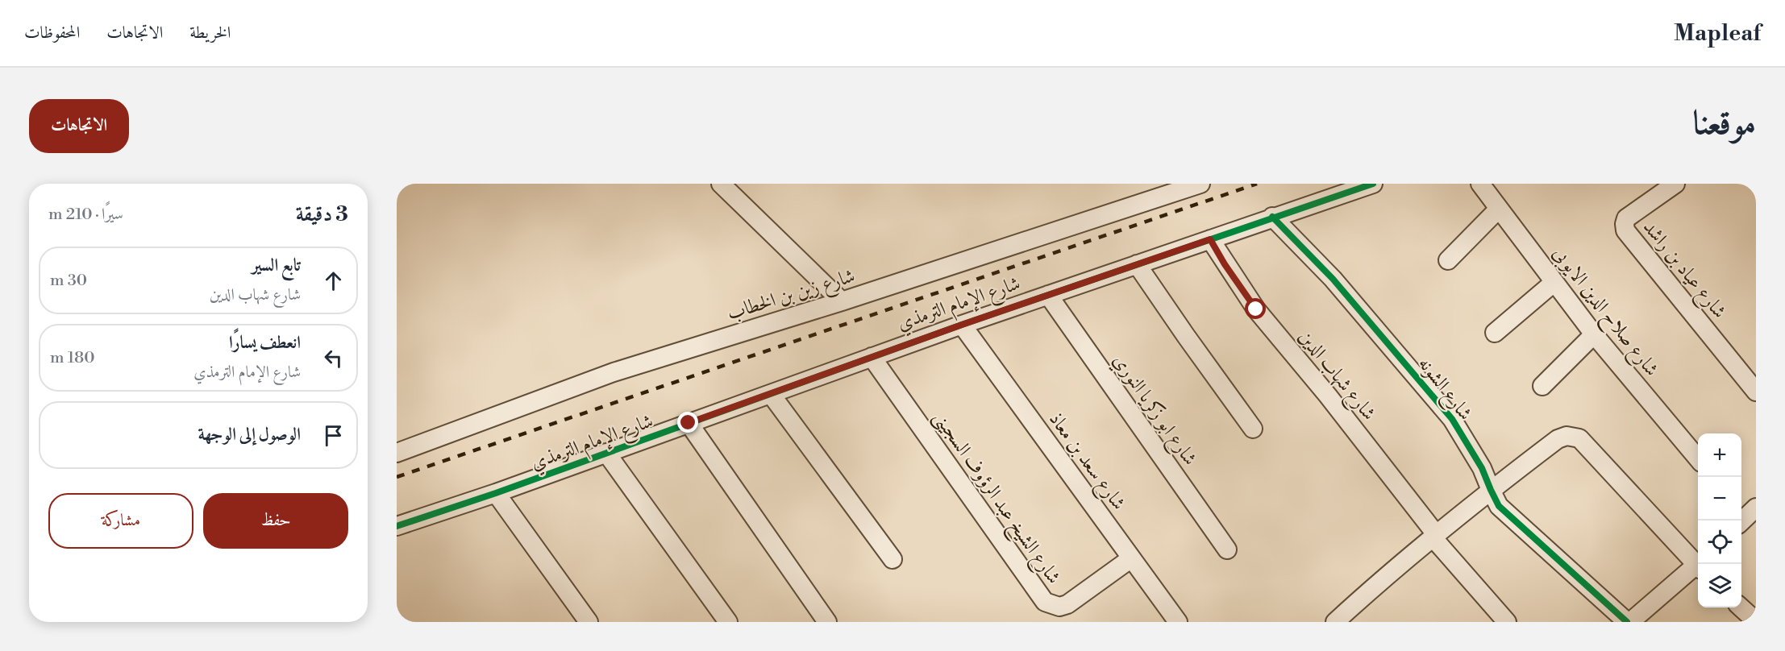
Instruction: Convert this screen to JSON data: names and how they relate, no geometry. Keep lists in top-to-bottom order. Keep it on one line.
{"streets":{"street":["شارع عياد بن راشد","شارع زين بن الخطاب","شارع الإمام الترمذي","شارع صلاح الدين الايوبى","شارع شهاب الدين","شارع الشونه","شارع ابو زكريا النوري","شارع سعد بن معاذ","شارع الشيخ عبد الرؤوف السجينى"]},"crossings":[["شارع الإمام الترمذي","شارع شهاب الدين"],["شارع الإمام الترمذي","شارع الشونه"],["شارع الإمام الترمذي","شارع ابو زكريا النوري"],["شارع الإمام الترمذي","شارع سعد بن معاذ"],["شارع الإمام الترمذي","شارع الشيخ عبد الرؤوف السجينى"],["شارع سعد بن معاذ","شارع الشيخ عبد الرؤوف السجينى"]],"page":{"header":"Mapleaf","nav":["الخريطة","الاتجاهات","المحفوظات"],"title":"موقعنا","buttons":["الاتجاهات",["حفظ","مشاركة"]],"heading":["3 دقيقة","سيرًا · 210 m"],"list":[["تابع السير","شارع شهاب الدين","30 m"],["انعطف يسارًا","شارع الإمام الترمذي","180 m"],"الوصول إلى الوجهة"],"map_buttons":["+","−"]}}
